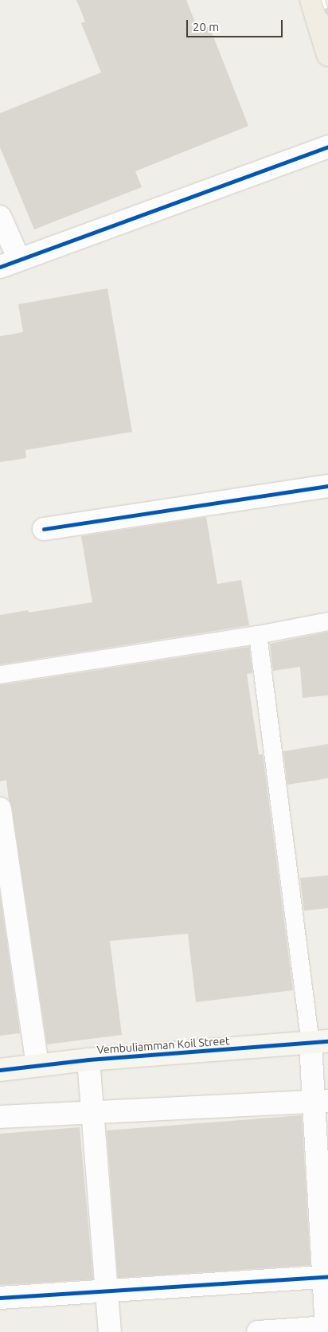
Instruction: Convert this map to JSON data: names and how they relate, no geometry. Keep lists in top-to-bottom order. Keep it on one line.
{"streets":{"street":["Vembuliamman Koil Street"]},"scale_bar":"20 m"}
